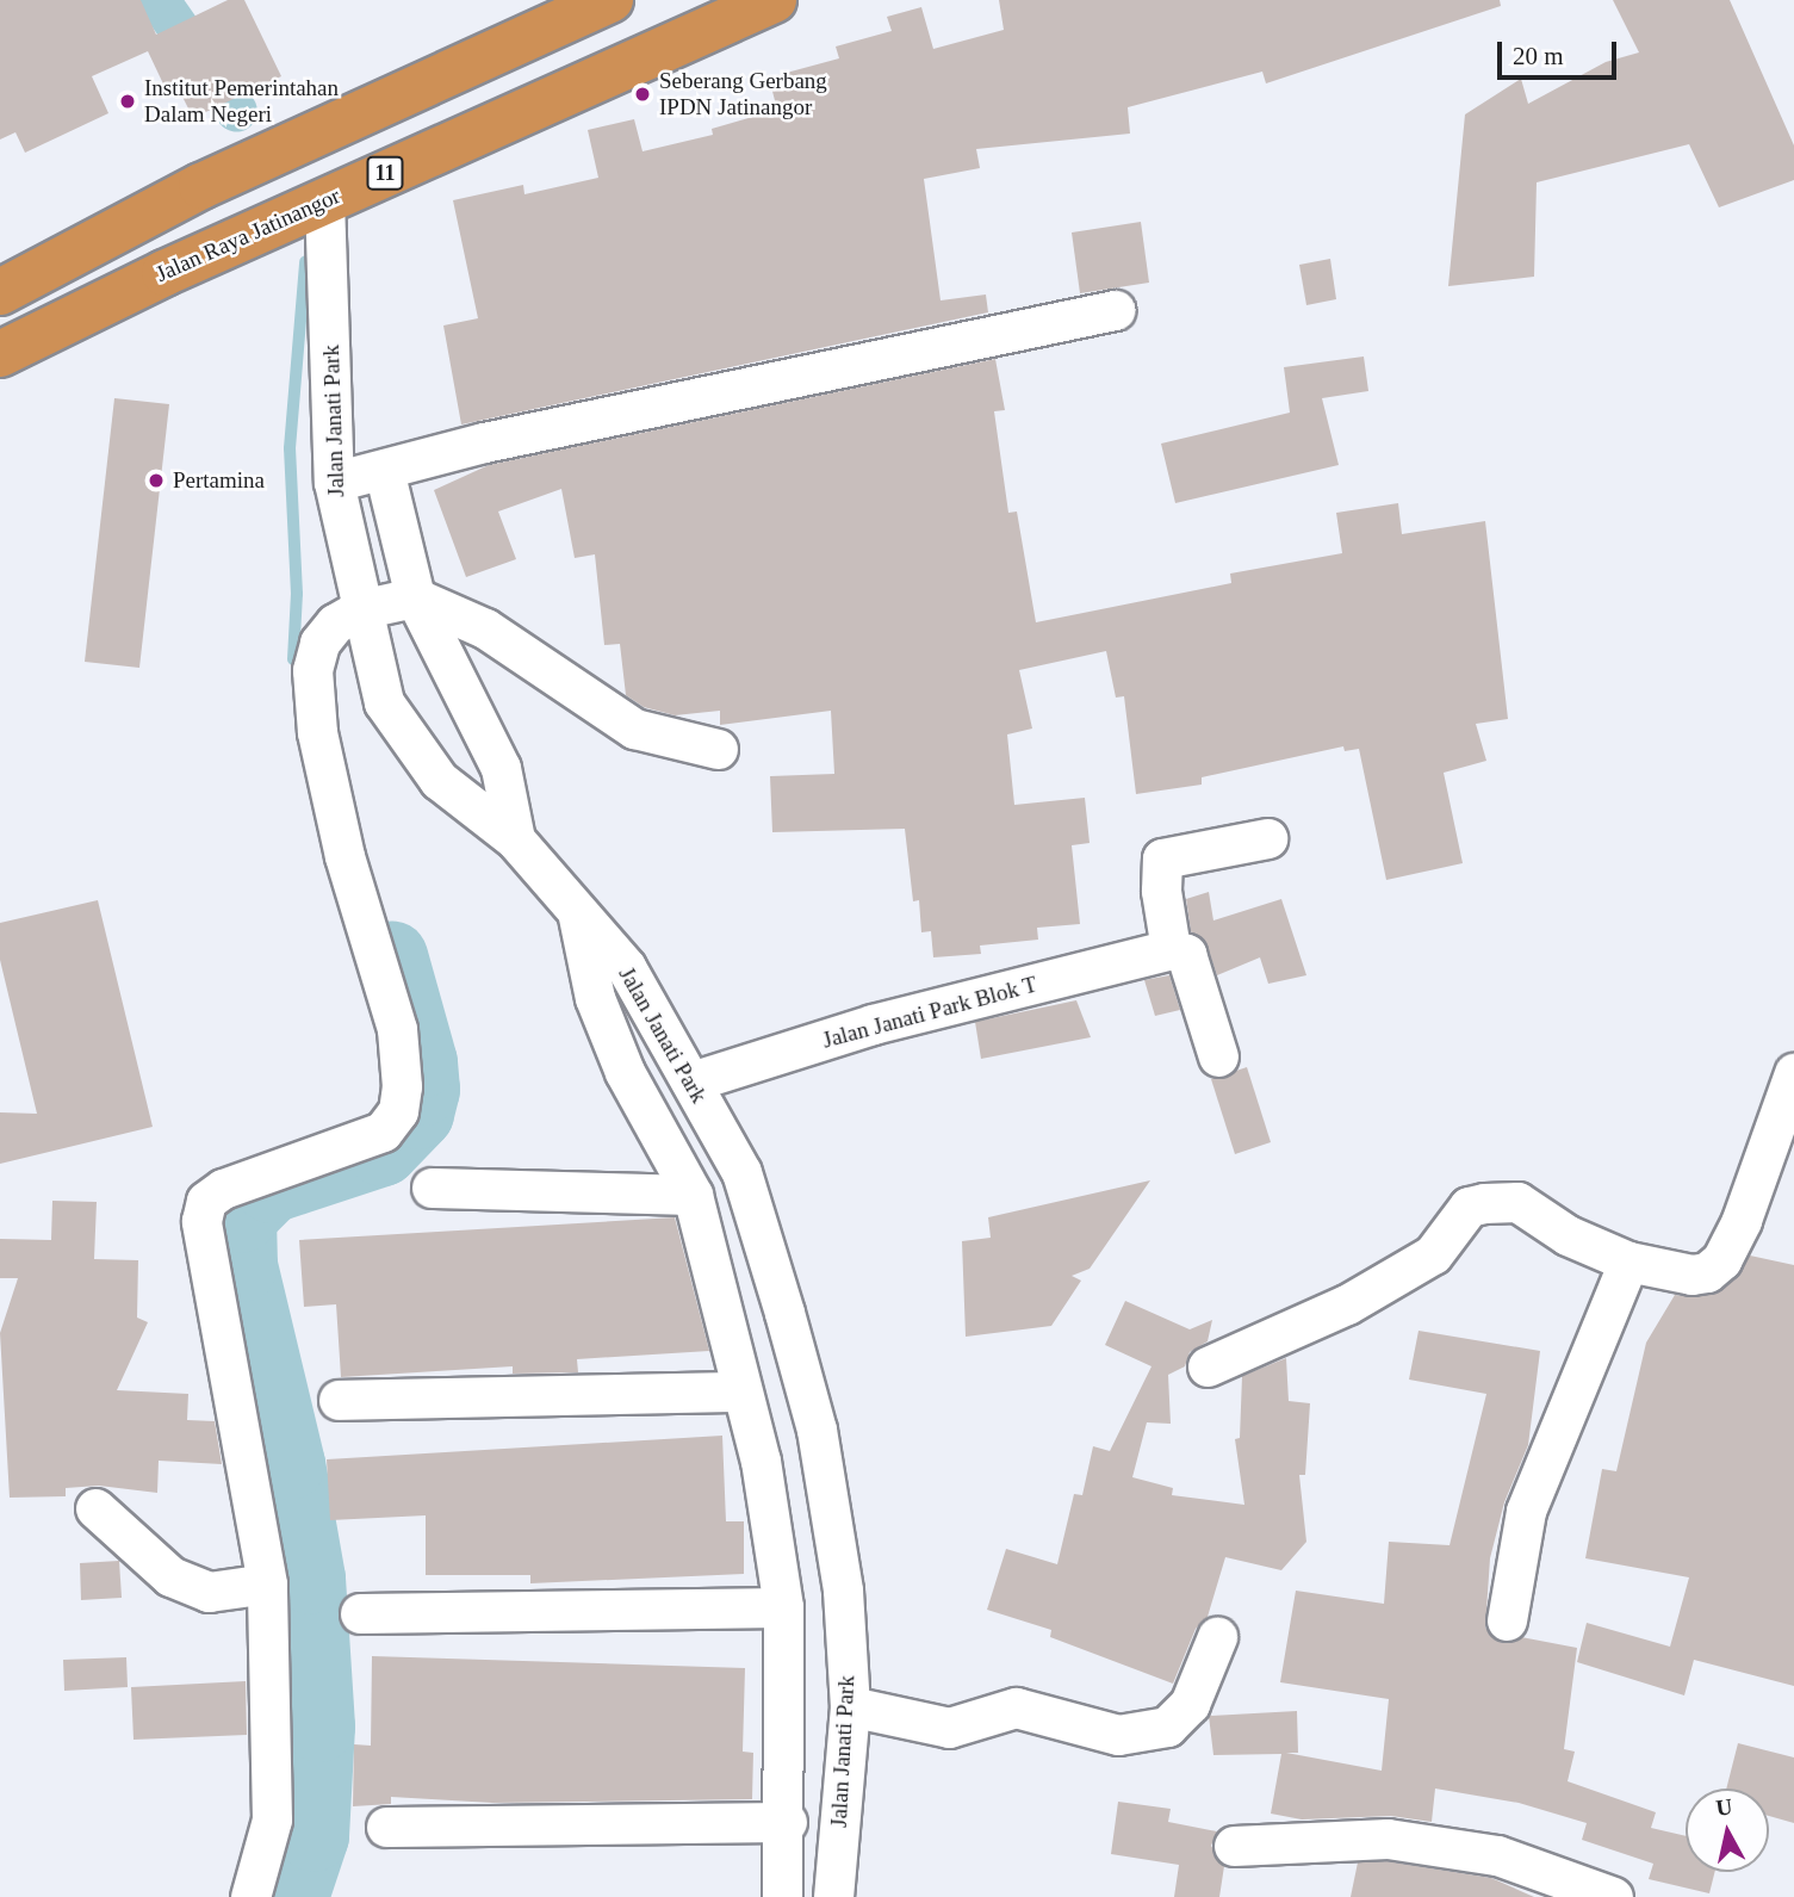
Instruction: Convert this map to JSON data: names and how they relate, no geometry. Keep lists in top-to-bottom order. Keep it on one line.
{"streets":{"highway":["11","Jalan Raya Jatinangor"],"street":["Jalan Janati Park","Jalan Janati Park Blok T"]},"crossings":[["Jalan Raya Jatinangor","Jalan Janati Park"],["Jalan Janati Park","Jalan Janati Park Blok T"]],"places":["Seberang Gerbang IPDN Jatinangor","Institut Pemerintahan Dalam Negeri","Pertamina"],"scale_bar":"20 m","north":"top"}
